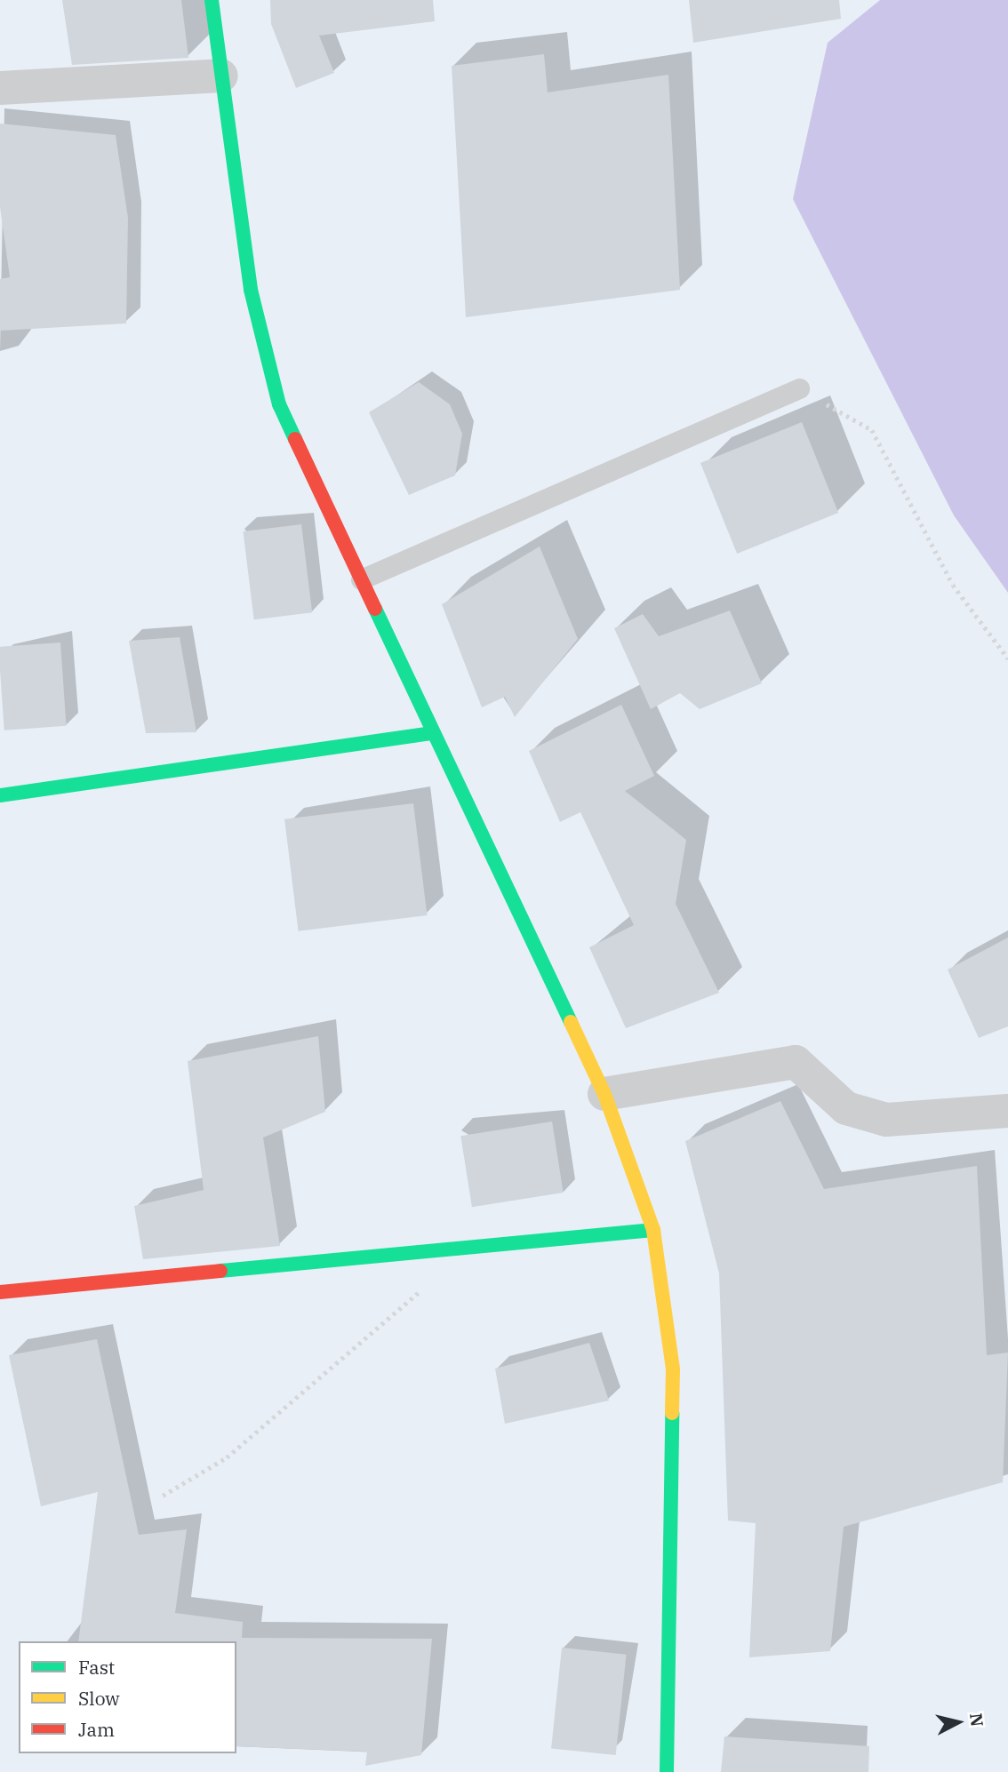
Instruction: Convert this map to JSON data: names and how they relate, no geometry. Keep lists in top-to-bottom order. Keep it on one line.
{"legend":["Fast","Slow","Jam"],"north":"right"}
